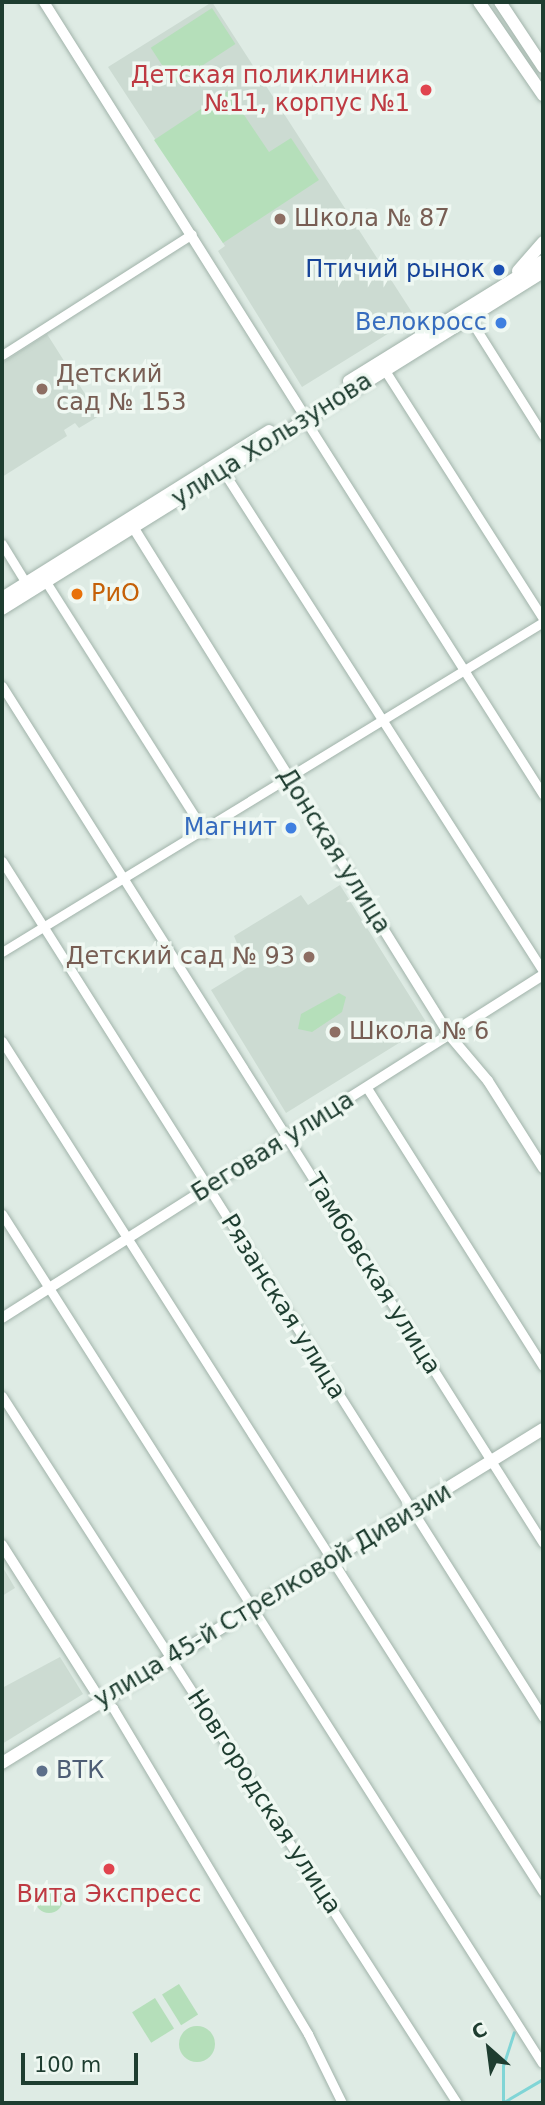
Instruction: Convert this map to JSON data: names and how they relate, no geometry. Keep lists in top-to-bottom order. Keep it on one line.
{"streets":{"main road":["улица Хользунова","улица 45-й Стрелковой Дивизии"],"street":["Донская улица","Беговая улица","Тамбовская улица","Рязанская улица","Новгородская улица"]},"crossings":[["улица Хользунова","Донская улица"],["Донская улица","Беговая улица"],["Беговая улица","Тамбовская улица"],["Беговая улица","Рязанская улица"],["Тамбовская улица","улица 45-й Стрелковой Дивизии"],["Рязанская улица","улица 45-й Стрелковой Дивизии"],["улица 45-й Стрелковой Дивизии","Новгородская улица"]],"places":["Детская поликлиника №11, корпус №1","Школа № 87","Птичий рынок","Велокросс","Детский сад № 153","РиО","Магнит","Детский сад № 93","Школа № 6","ВТК","Вита Экспресс"],"scale_bar":"100 m","north":"top left"}
